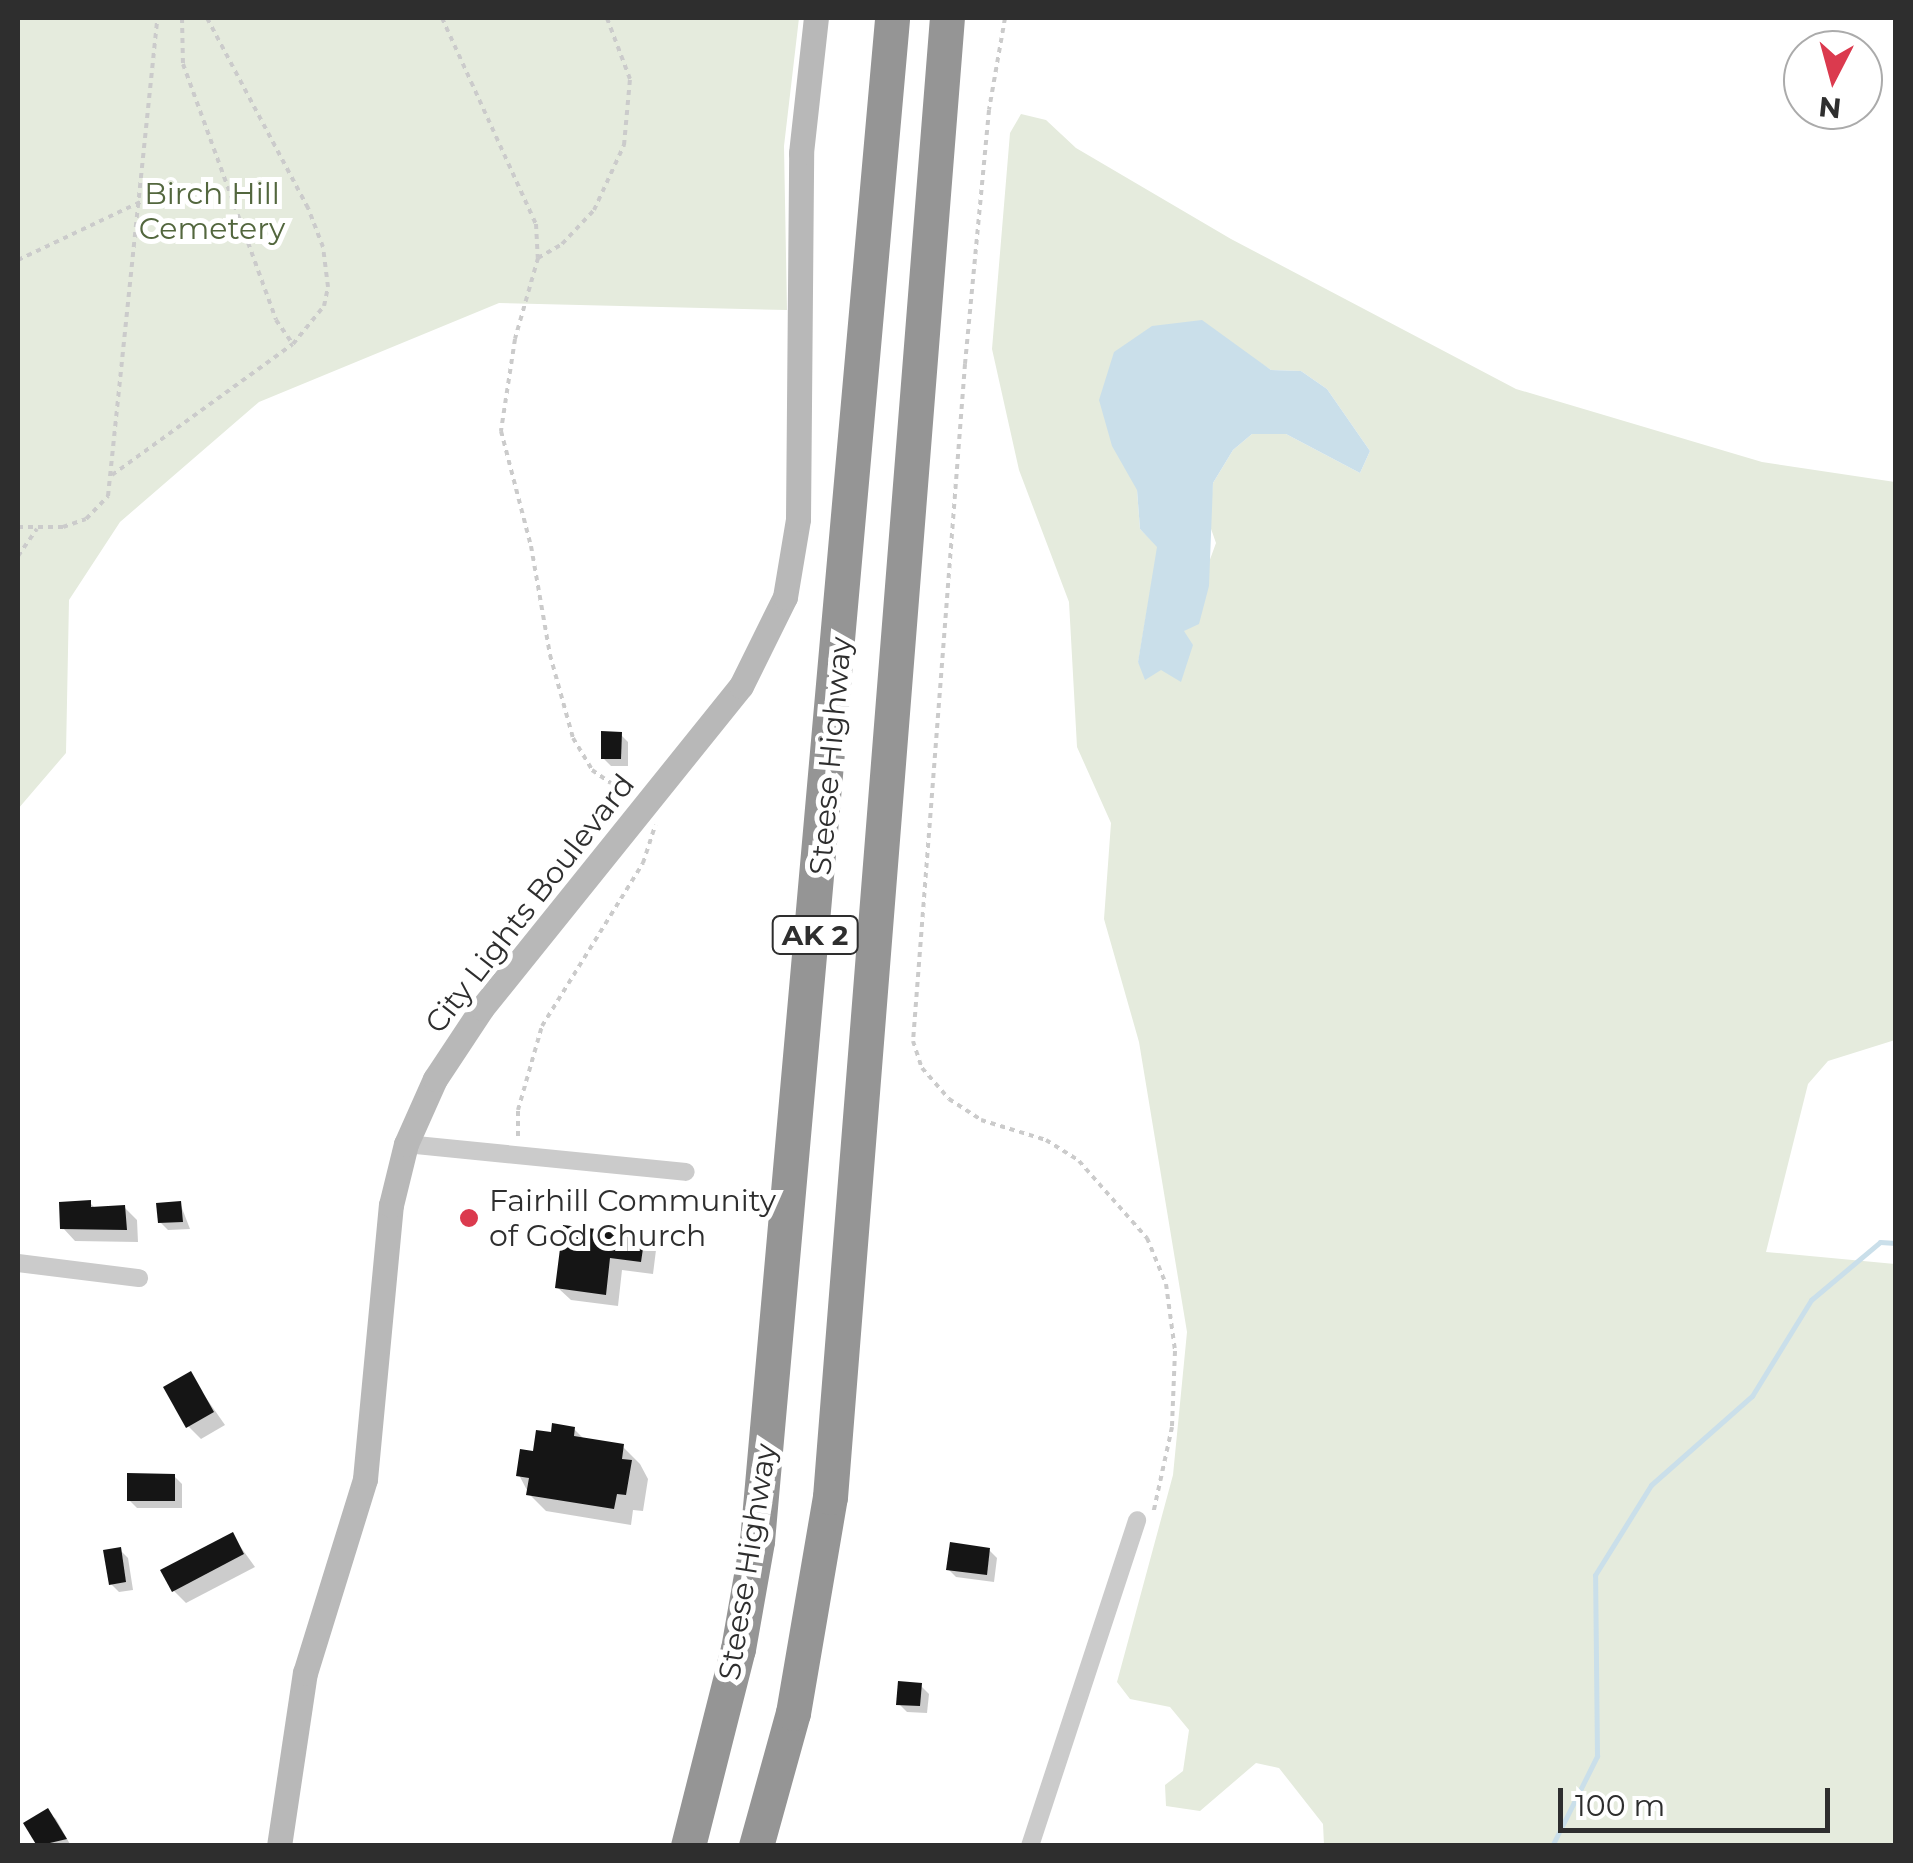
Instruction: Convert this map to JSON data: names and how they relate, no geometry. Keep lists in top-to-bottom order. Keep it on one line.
{"streets":{"highway":["Steese Highway","AK 2"],"street":["City Lights Boulevard"]},"parks":["Birch Hill Cemetery"],"places":["Fairhill Community of God Church"],"scale_bar":"100 m","north":"bottom"}
